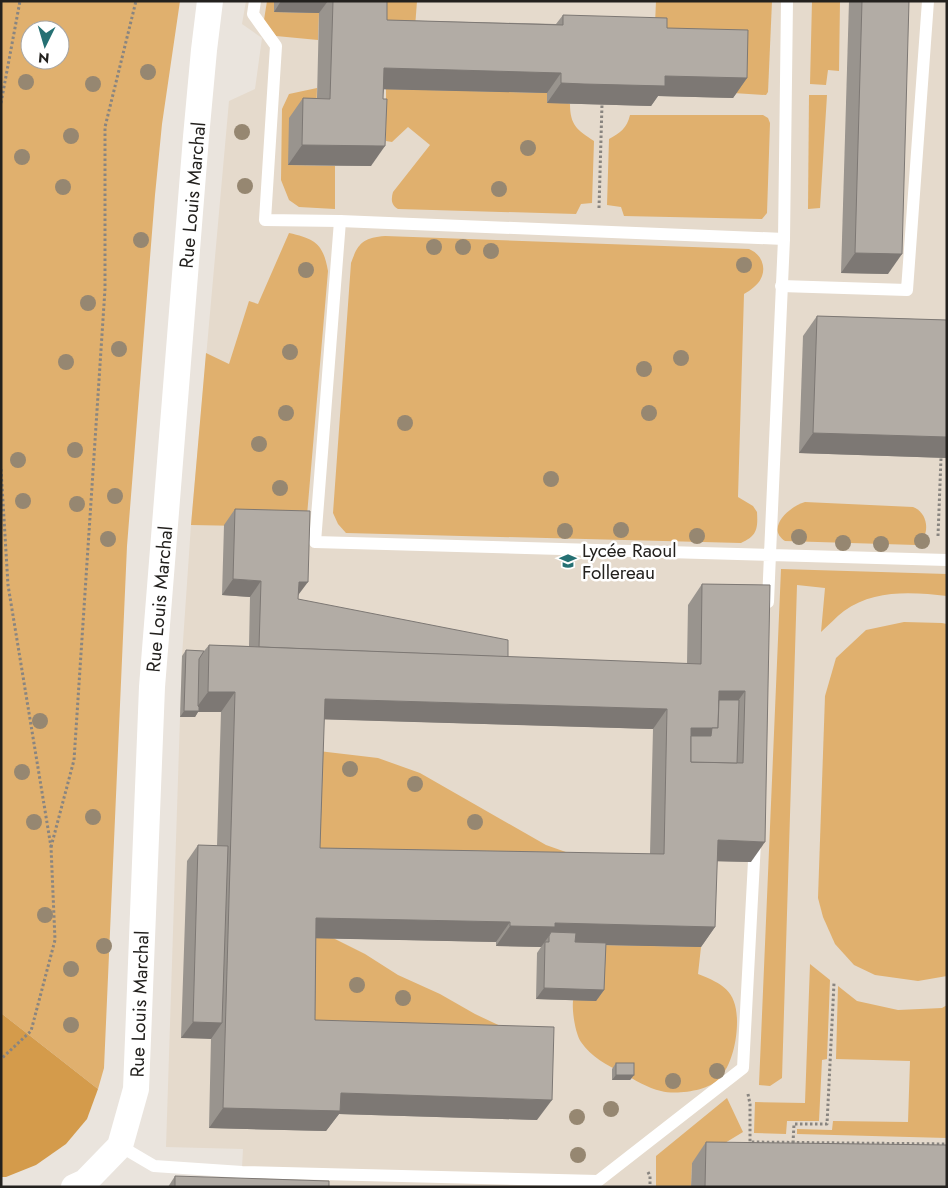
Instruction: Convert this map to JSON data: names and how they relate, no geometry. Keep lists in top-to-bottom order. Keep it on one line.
{"streets":{"street":["Rue Louis Marchal"]},"places":{"school or university":["Lycée Raoul Follereau"]},"north":"bottom"}
